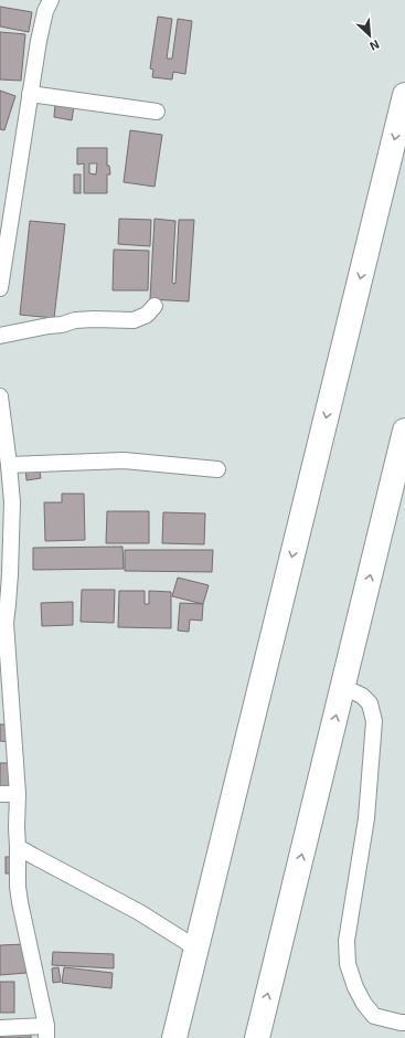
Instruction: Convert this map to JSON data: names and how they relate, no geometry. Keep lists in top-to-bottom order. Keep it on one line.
{"north":"bottom right"}
